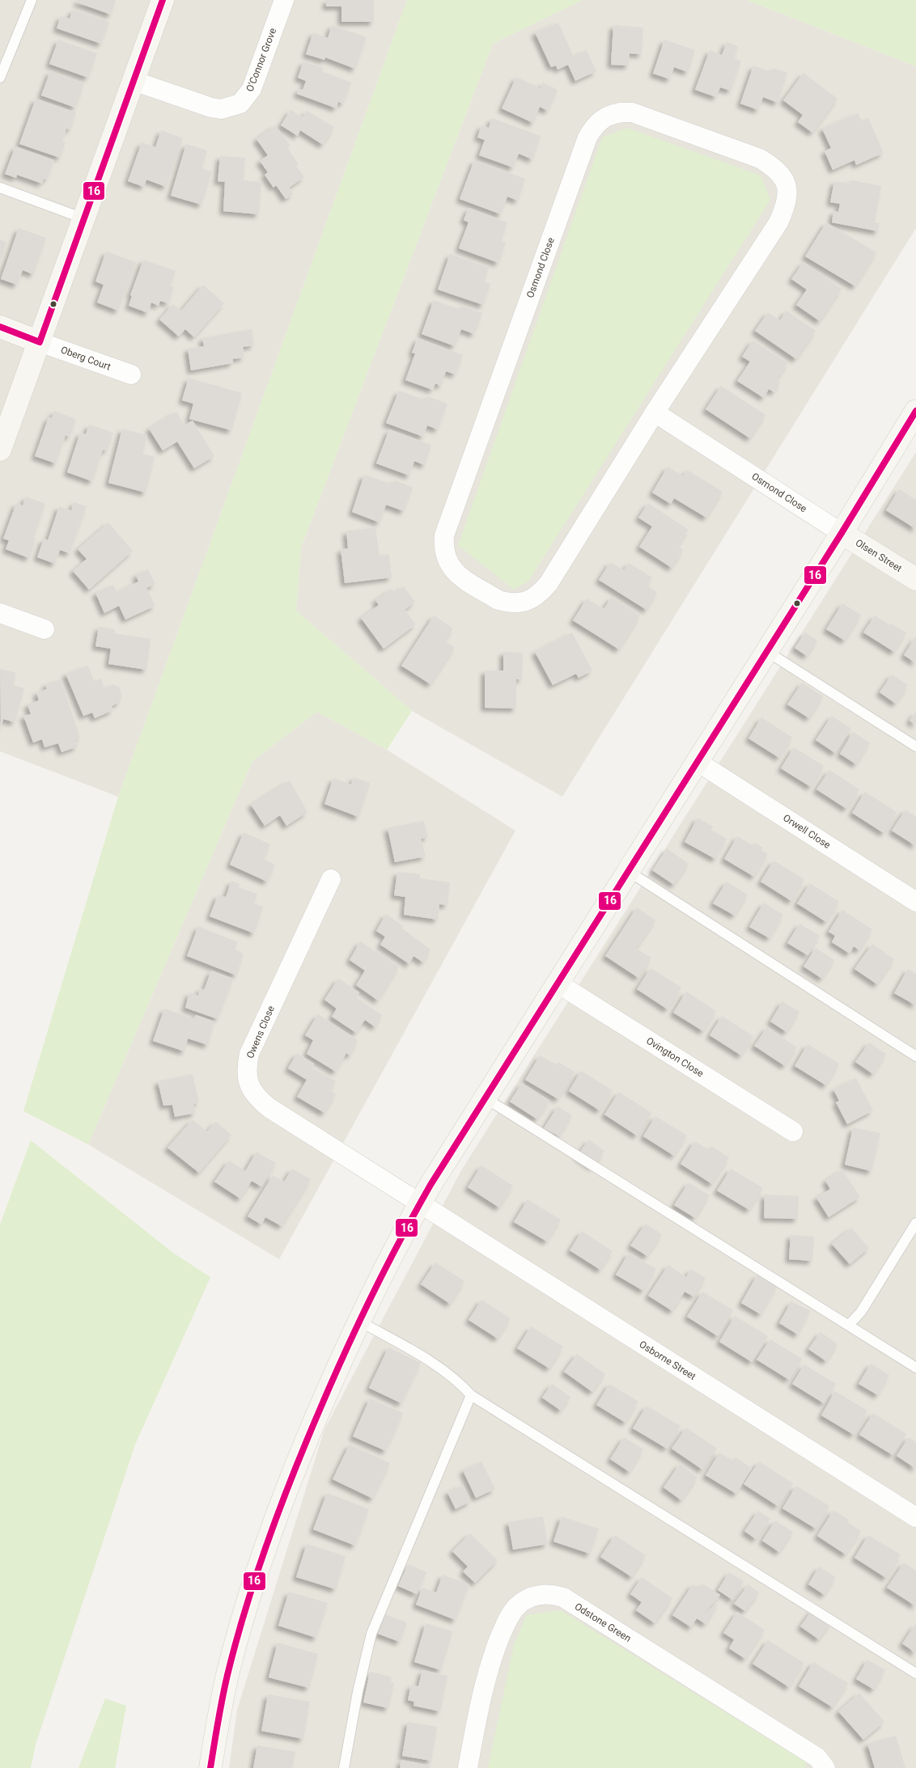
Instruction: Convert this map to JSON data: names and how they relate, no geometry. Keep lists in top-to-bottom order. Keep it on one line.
{"streets":{"street":["O'Connor Grove","Osmond Close","Oberg Court","Olsen Street","Orwell Close","Owens Close","Ovington Close","Osborne Street","Odstone Green"]},"crossings":[["Osmond Close","Olsen Street"],["Owens Close","Osborne Street"]],"lines":["transit line 16"]}
